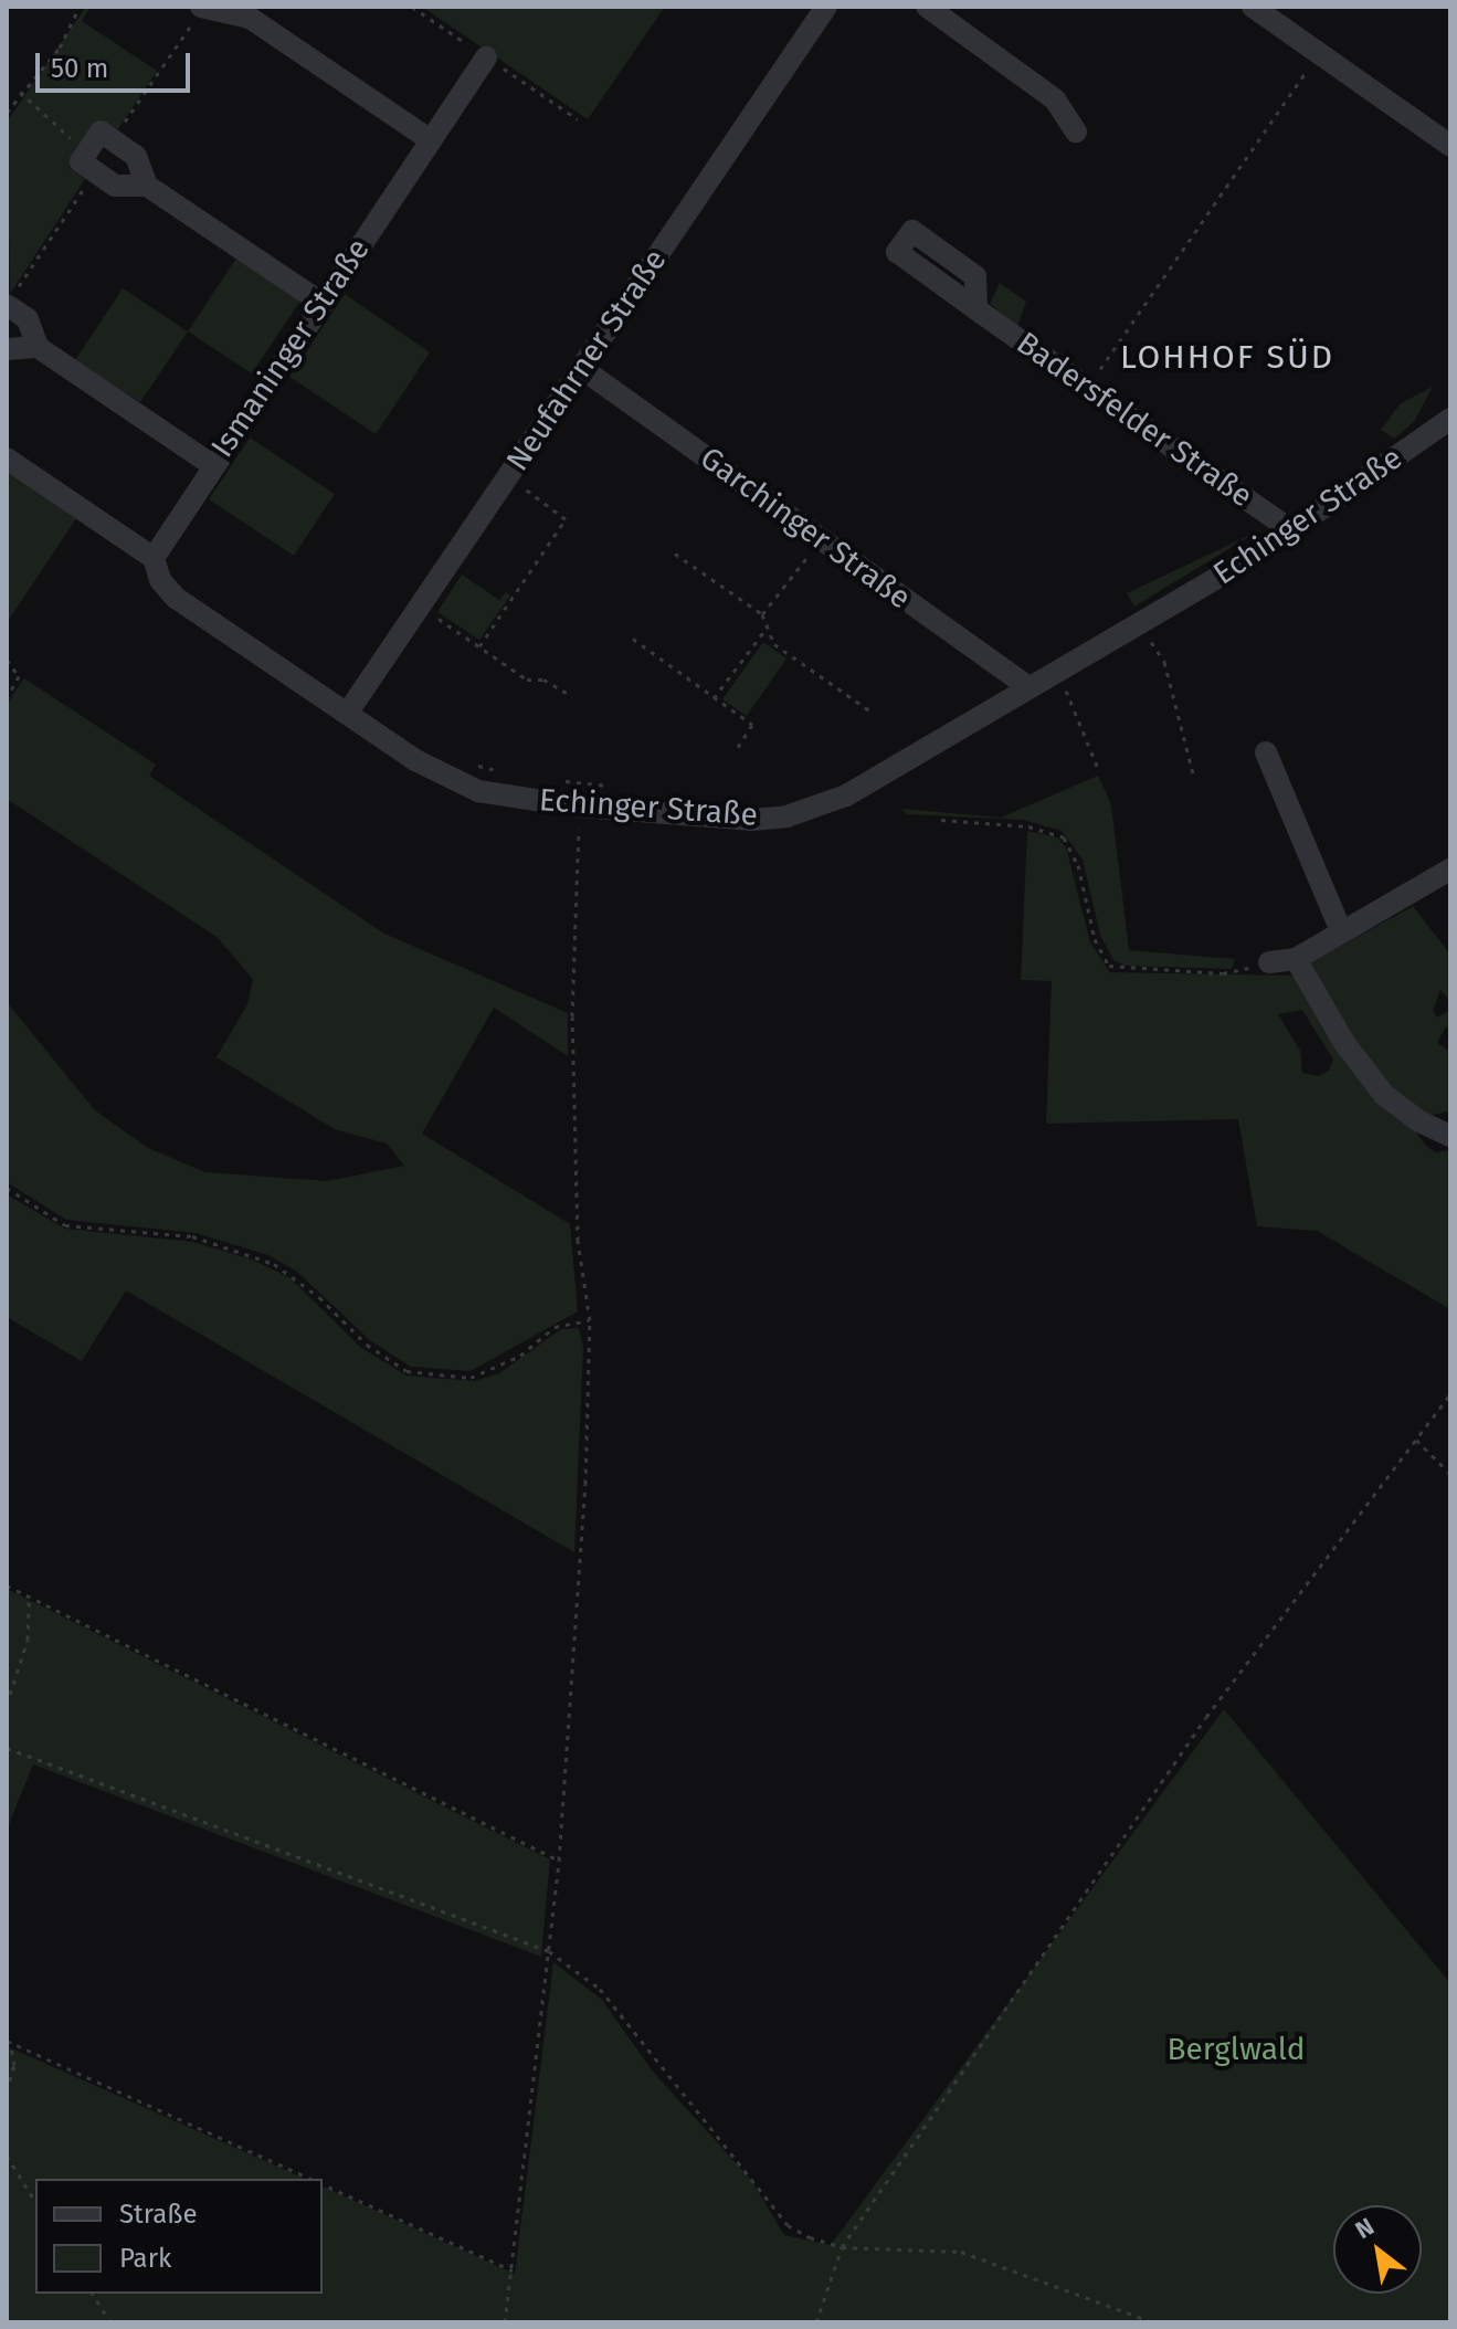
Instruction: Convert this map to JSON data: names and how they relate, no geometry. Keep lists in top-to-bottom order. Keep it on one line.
{"streets":{"street":["Ismaninger Straße","Neufahrner Straße","Badersfelder Straße","Echinger Straße","Garchinger Straße"]},"crossings":[["Ismaninger Straße","Echinger Straße"],["Neufahrner Straße","Echinger Straße"],["Neufahrner Straße","Garchinger Straße"],["Badersfelder Straße","Echinger Straße"],["Echinger Straße","Garchinger Straße"]],"districts":["LOHHOF SÜD"],"parks":["Berglwald"],"legend":["Straße","Park"],"scale_bar":"50 m","north":"top left"}
